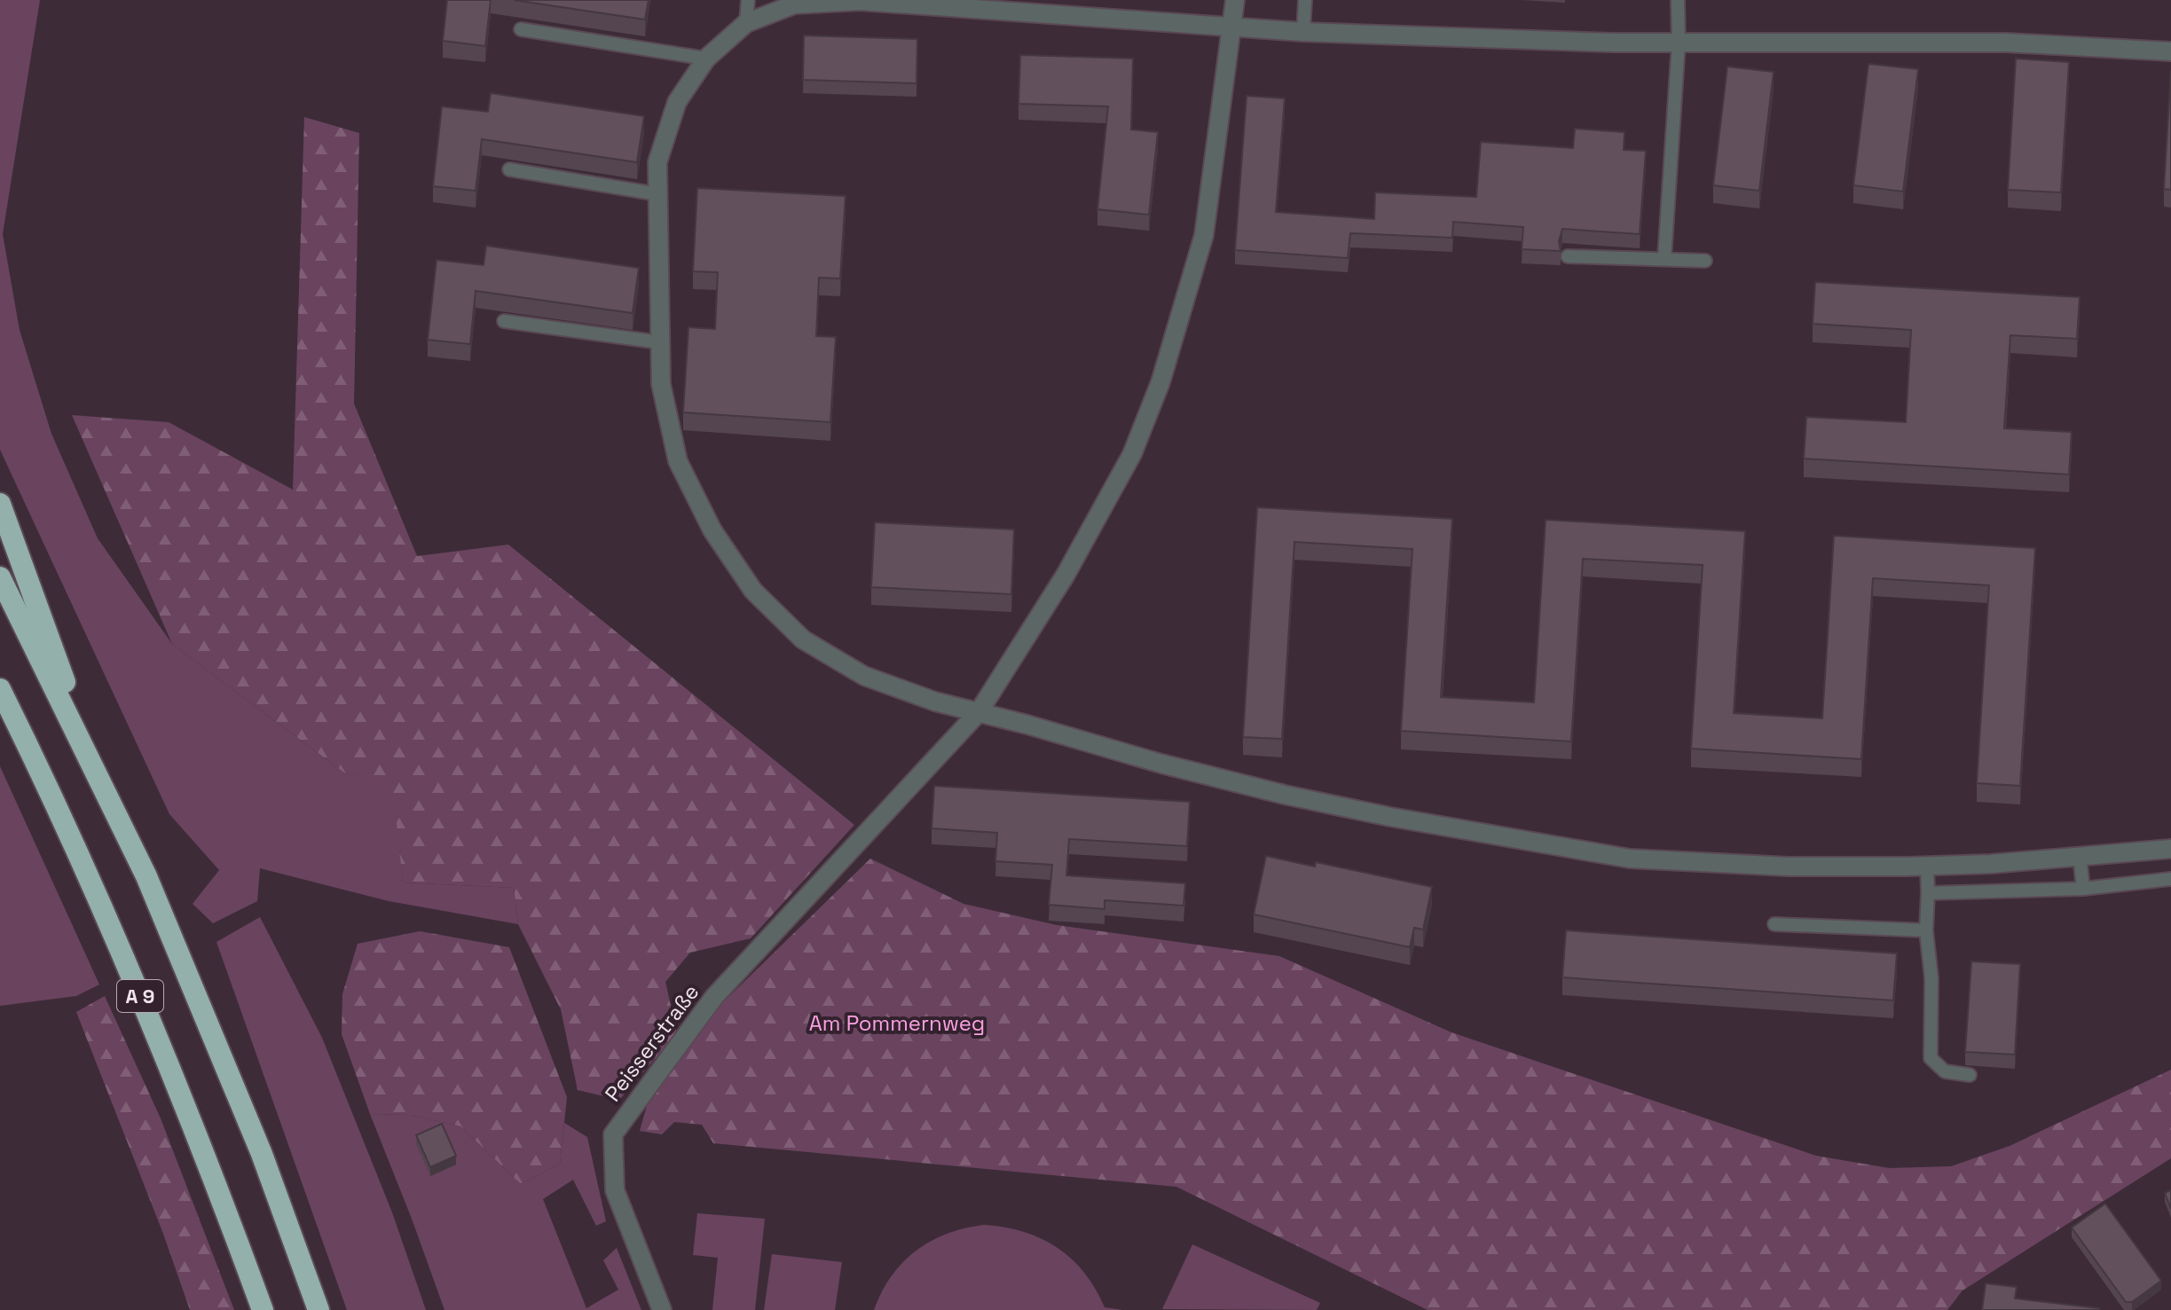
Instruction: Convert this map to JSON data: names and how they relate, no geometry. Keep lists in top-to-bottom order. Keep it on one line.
{"streets":{"highway":["A 9"],"street":["Peisserstraße"]},"parks":["Am Pommernweg"]}
